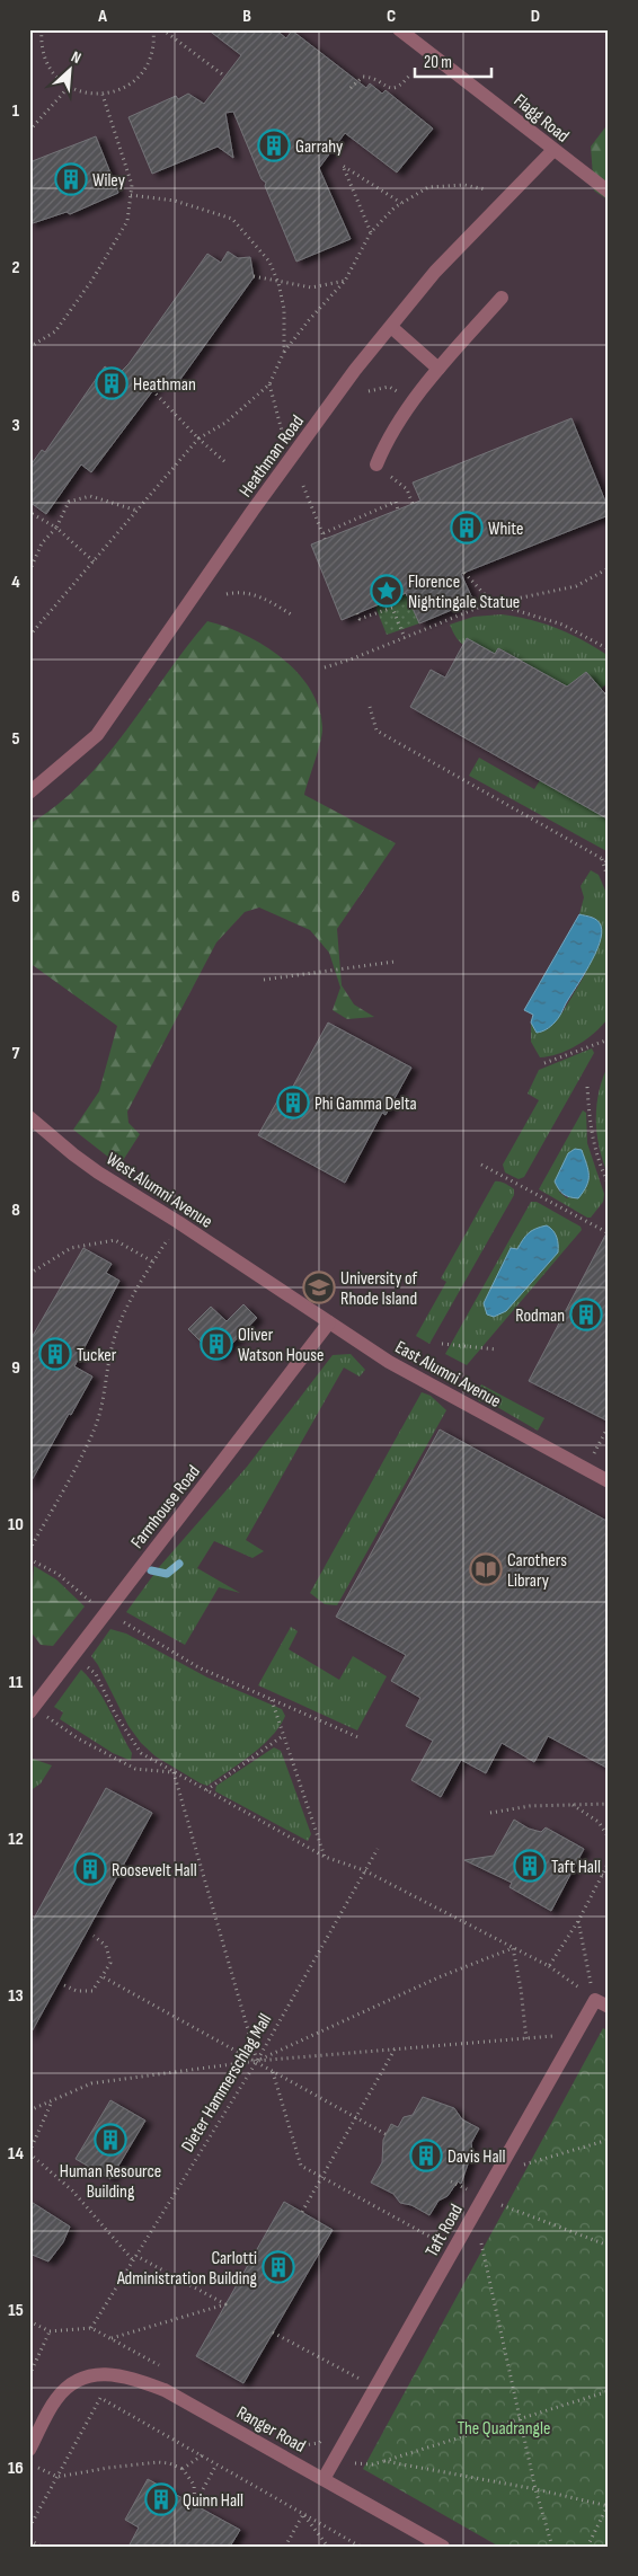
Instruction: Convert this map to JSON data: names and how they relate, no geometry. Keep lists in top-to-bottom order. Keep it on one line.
{"streets":{"street":["Flagg Road","Heathman Road","West Alumni Avenue","East Alumni Avenue","Farmhouse Road","Taft Road","Ranger Road"],"path":["Dieter Hammerschlag Mall"]},"crossings":[["Flagg Road","Heathman Road"],["West Alumni Avenue","East Alumni Avenue"],["East Alumni Avenue","Farmhouse Road"],["Taft Road","Ranger Road"]],"parks":["The Quadrangle"],"places":{"building":["Garrahy","Wiley","Heathman","White","Phi Gamma Delta","Rodman","Oliver Watson House","Tucker","Taft Hall","Roosevelt Hall","Human Resource Building","Davis Hall","Carlotti Administration Building","Quinn Hall"],"place":["Florence Nightingale Statue"],"school or university":["University of Rhode Island"],"library":["Carothers Library"]},"scale_bar":"20 m","north":"top right","grid":{"columns":["A","B","C","D"],"rows":["1","2","3","4","5","6","7","8","9","10","11","12","13","14","15","16"]}}
